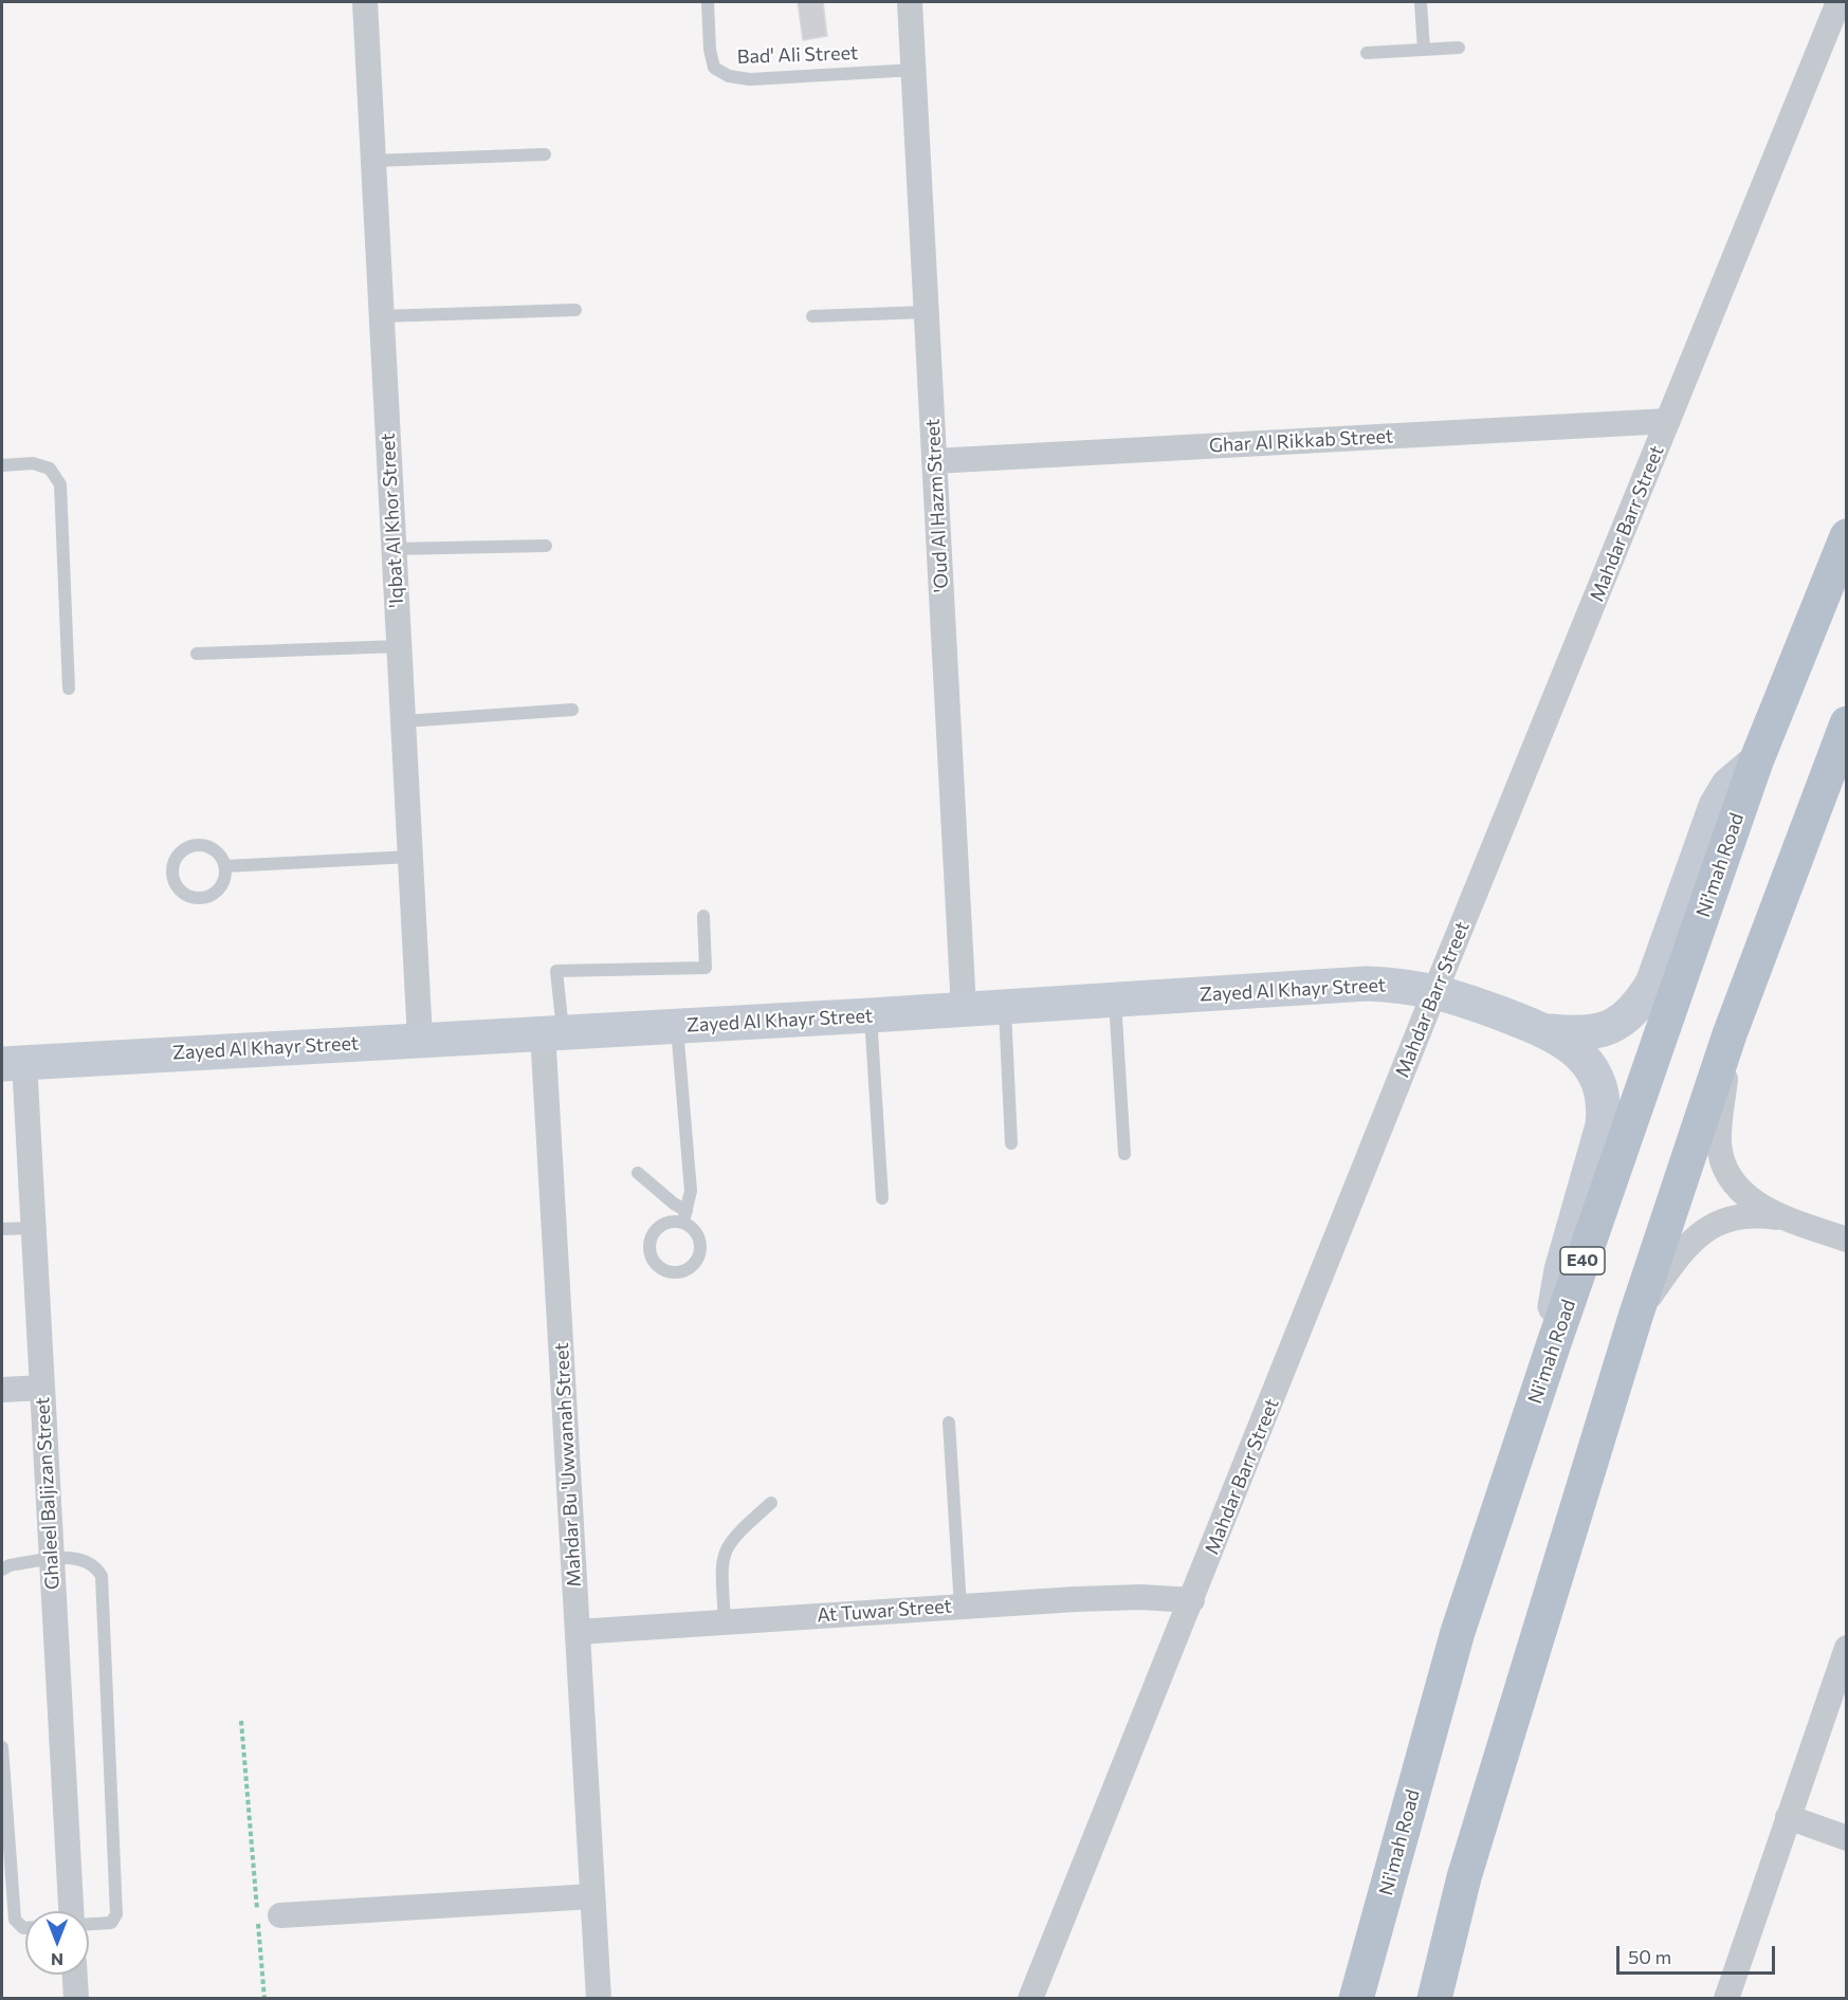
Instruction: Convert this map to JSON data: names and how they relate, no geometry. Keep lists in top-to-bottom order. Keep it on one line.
{"streets":{"main road":["Ni'mah Road","E40"],"street":["Ghar Al Rikkab Street","'Oud Al Hazm Street","'Iqbat Al Khor Street","Mahdar Barr Street","Zayed Al Khayr Street","Mahdar Bu 'Uwwanah Street","Ghaleel Baljizan Street","At Tuwar Street"],"lane":["Bad' Ali Street"]},"crossings":[["Bad' Ali Street","'Oud Al Hazm Street"],["Ghar Al Rikkab Street","'Oud Al Hazm Street"],["Ghar Al Rikkab Street","Mahdar Barr Street"],["'Oud Al Hazm Street","Zayed Al Khayr Street"],["'Iqbat Al Khor Street","Zayed Al Khayr Street"],["Mahdar Barr Street","Zayed Al Khayr Street"],["Mahdar Barr Street","At Tuwar Street"],["Zayed Al Khayr Street","Mahdar Bu 'Uwwanah Street"],["Zayed Al Khayr Street","Ghaleel Baljizan Street"],["Mahdar Bu 'Uwwanah Street","At Tuwar Street"]],"scale_bar":"50 m","north":"bottom"}
